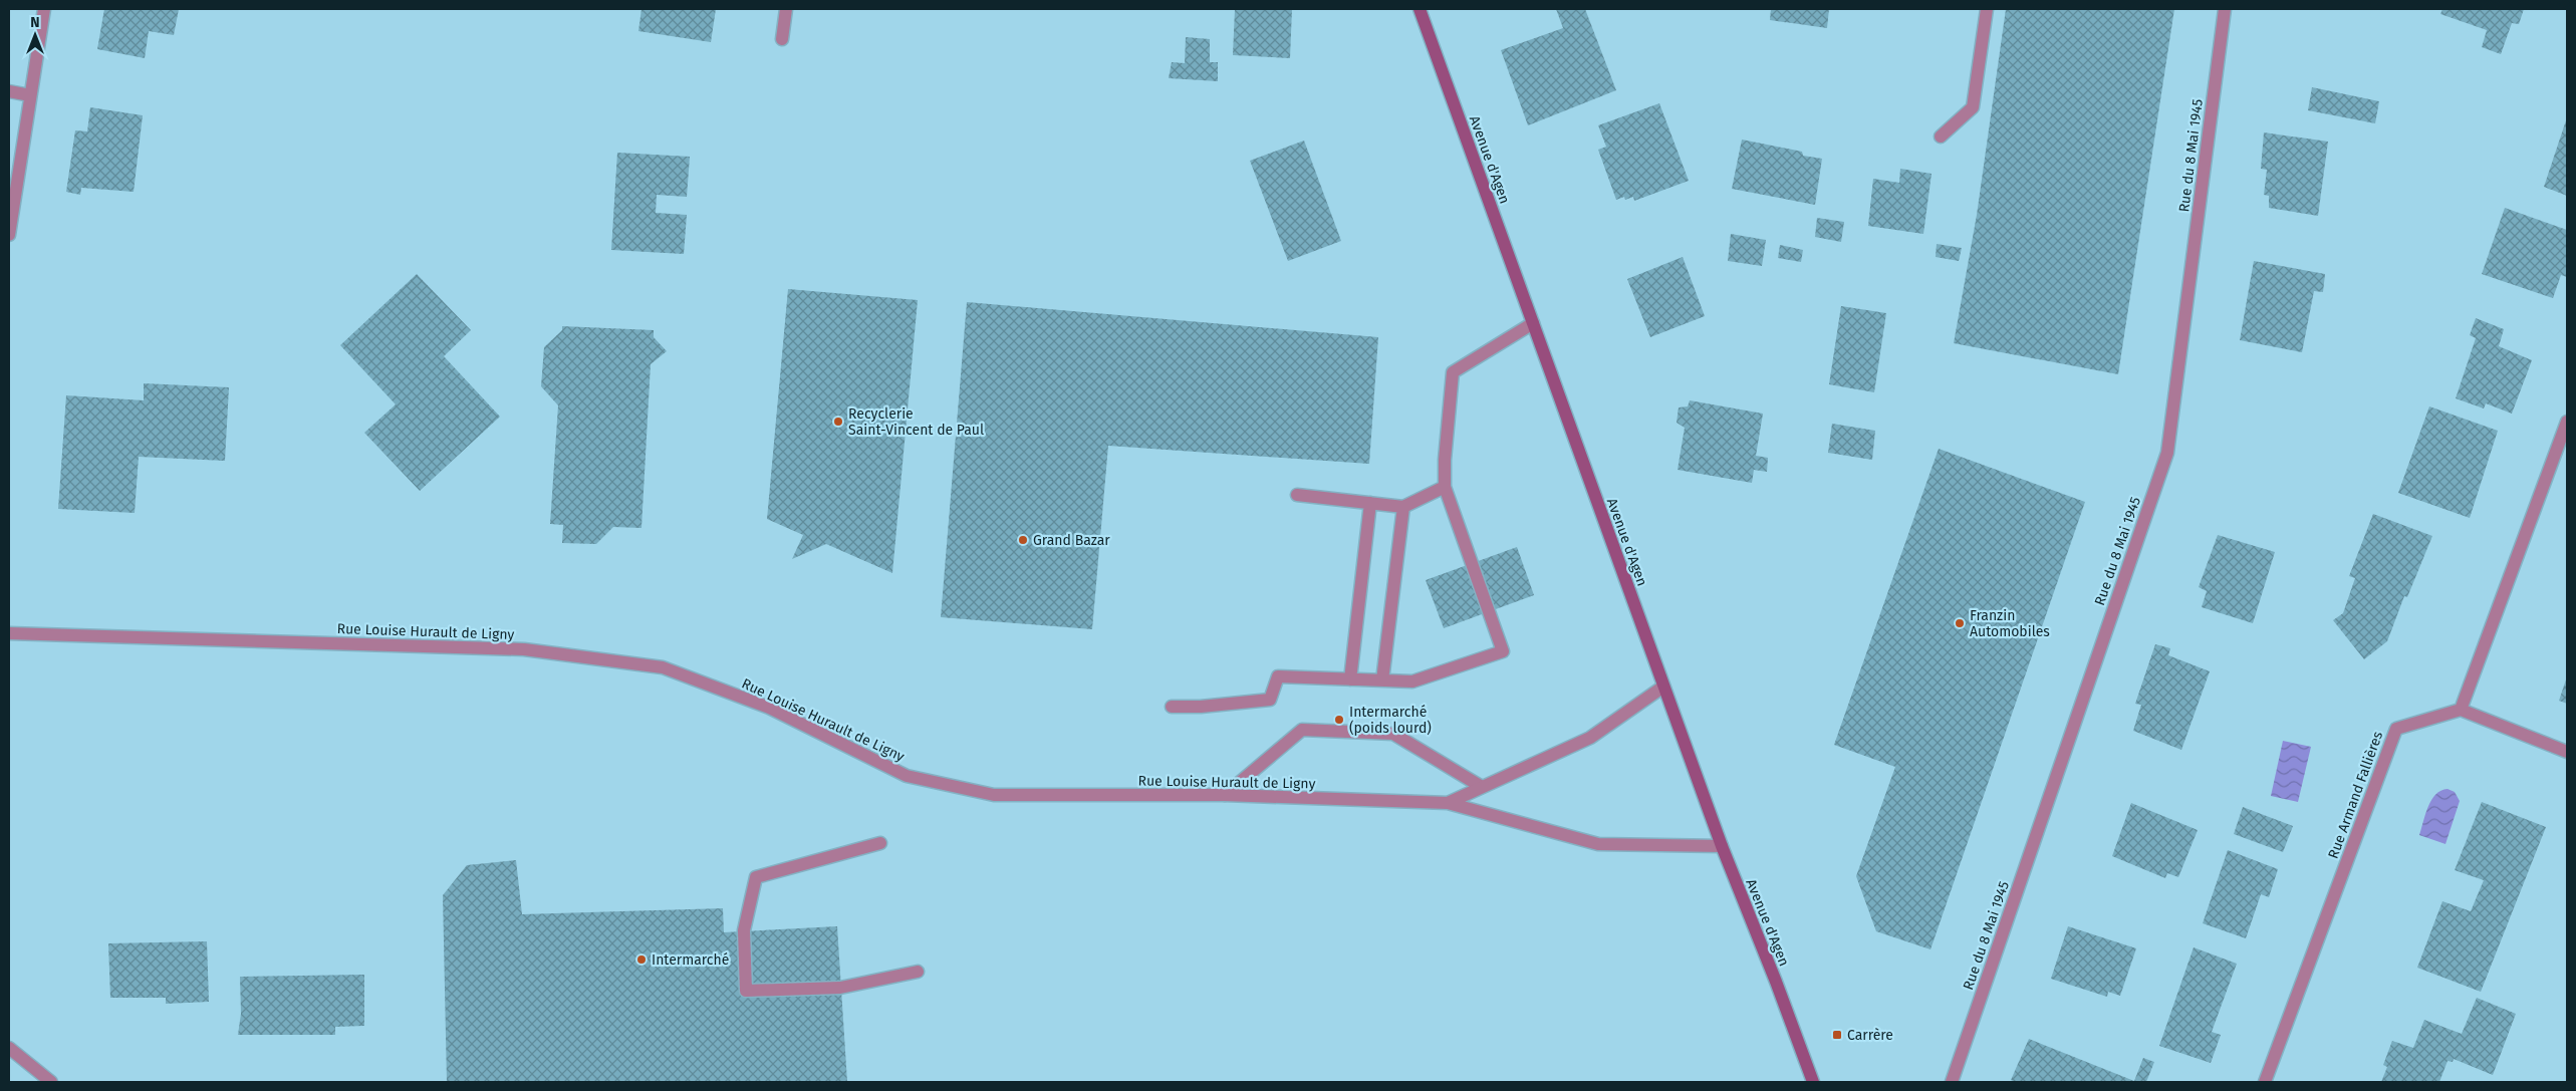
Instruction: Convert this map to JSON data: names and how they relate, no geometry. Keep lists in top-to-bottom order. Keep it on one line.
{"streets":{"main road":["Avenue d'Agen"],"street":["Rue du 8 Mai 1945","Rue Louise Hurault de Ligny","Rue Armand Fallières"]},"crossings":[["Avenue d'Agen","Rue Louise Hurault de Ligny"]],"places":{"other":["Recyclerie Saint-Vincent de Paul","Grand Bazar","Franzin Automobiles","Intermarché (poids lourd)","Intermarché"],"transit":["Carrère"]},"north":"top"}
